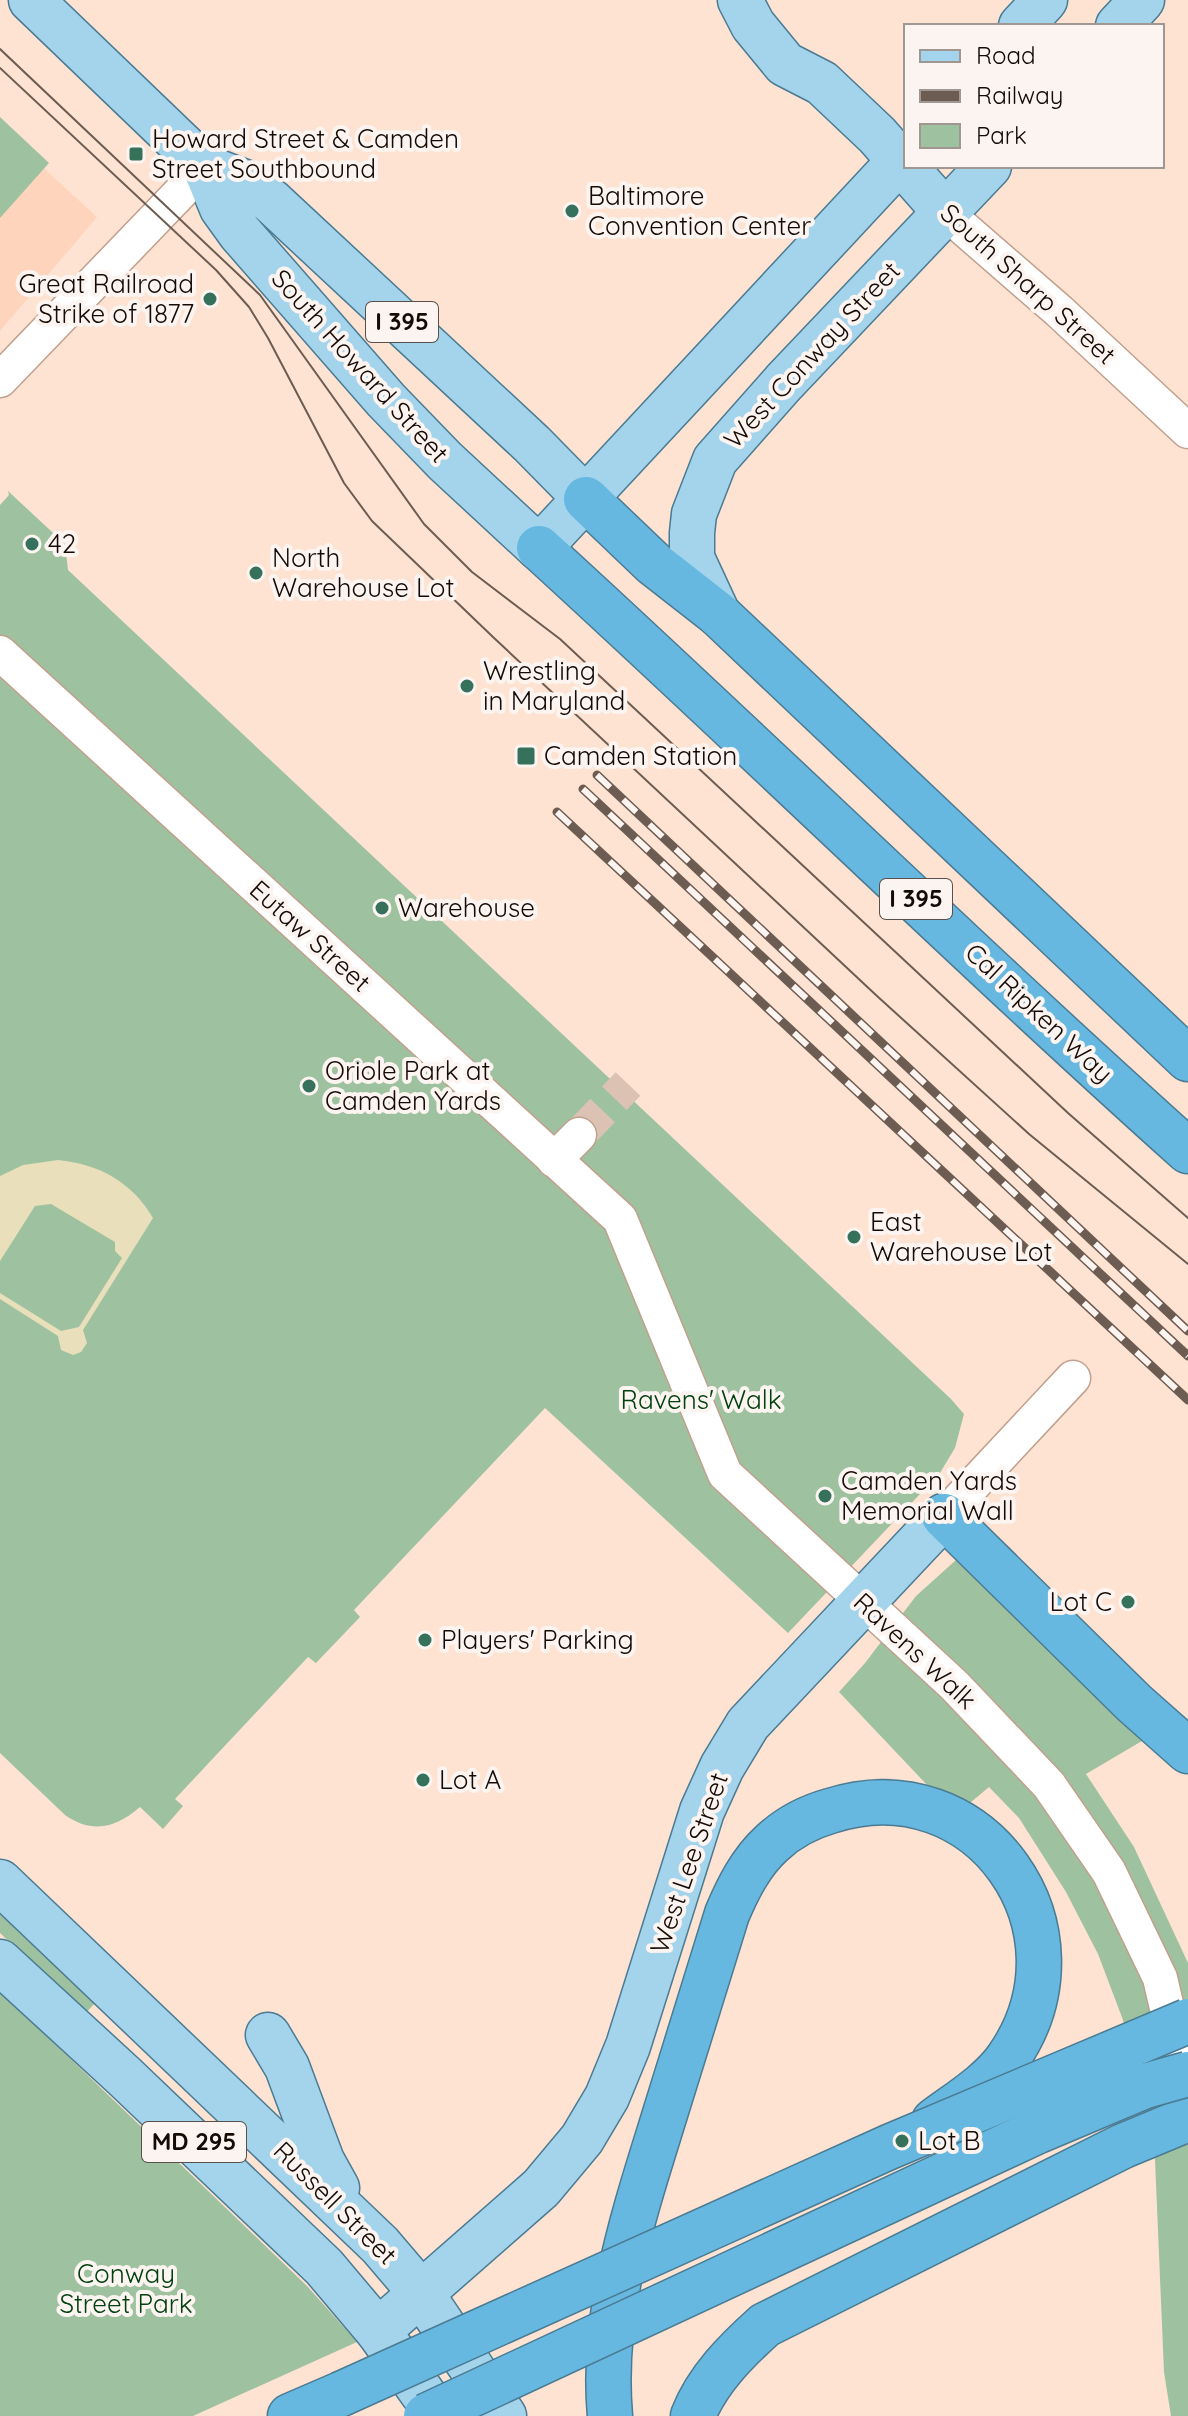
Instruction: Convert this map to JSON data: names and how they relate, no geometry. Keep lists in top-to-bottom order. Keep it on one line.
{"streets":{"highway":["I 395","Cal Ripken Way"],"main road":["South Sharp Street","West Conway Street","South Howard Street","West Lee Street","MD 295","Russell Street"],"street":["Eutaw Street","Ravens Walk"]},"crossings":[["South Sharp Street","West Conway Street"],["I 395","West Conway Street"],["I 395","South Howard Street"],["South Howard Street","Cal Ripken Way"],["Eutaw Street","Ravens Walk"],["Ravens Walk","West Lee Street"],["West Lee Street","Russell Street"]],"parks":["Ravens' Walk","Conway Street Park"],"places":{"transit":["Howard Street & Camden Street Southbound","Camden Station"],"other":["Baltimore Convention Center","Great Railroad Strike of 1877","42","North Warehouse Lot","Wrestling in Maryland","Warehouse","Oriole Park at Camden Yards","East Warehouse Lot","Camden Yards Memorial Wall","Lot C","Players' Parking","Lot A","Lot B"]},"legend":["Road","Railway","Park"]}
